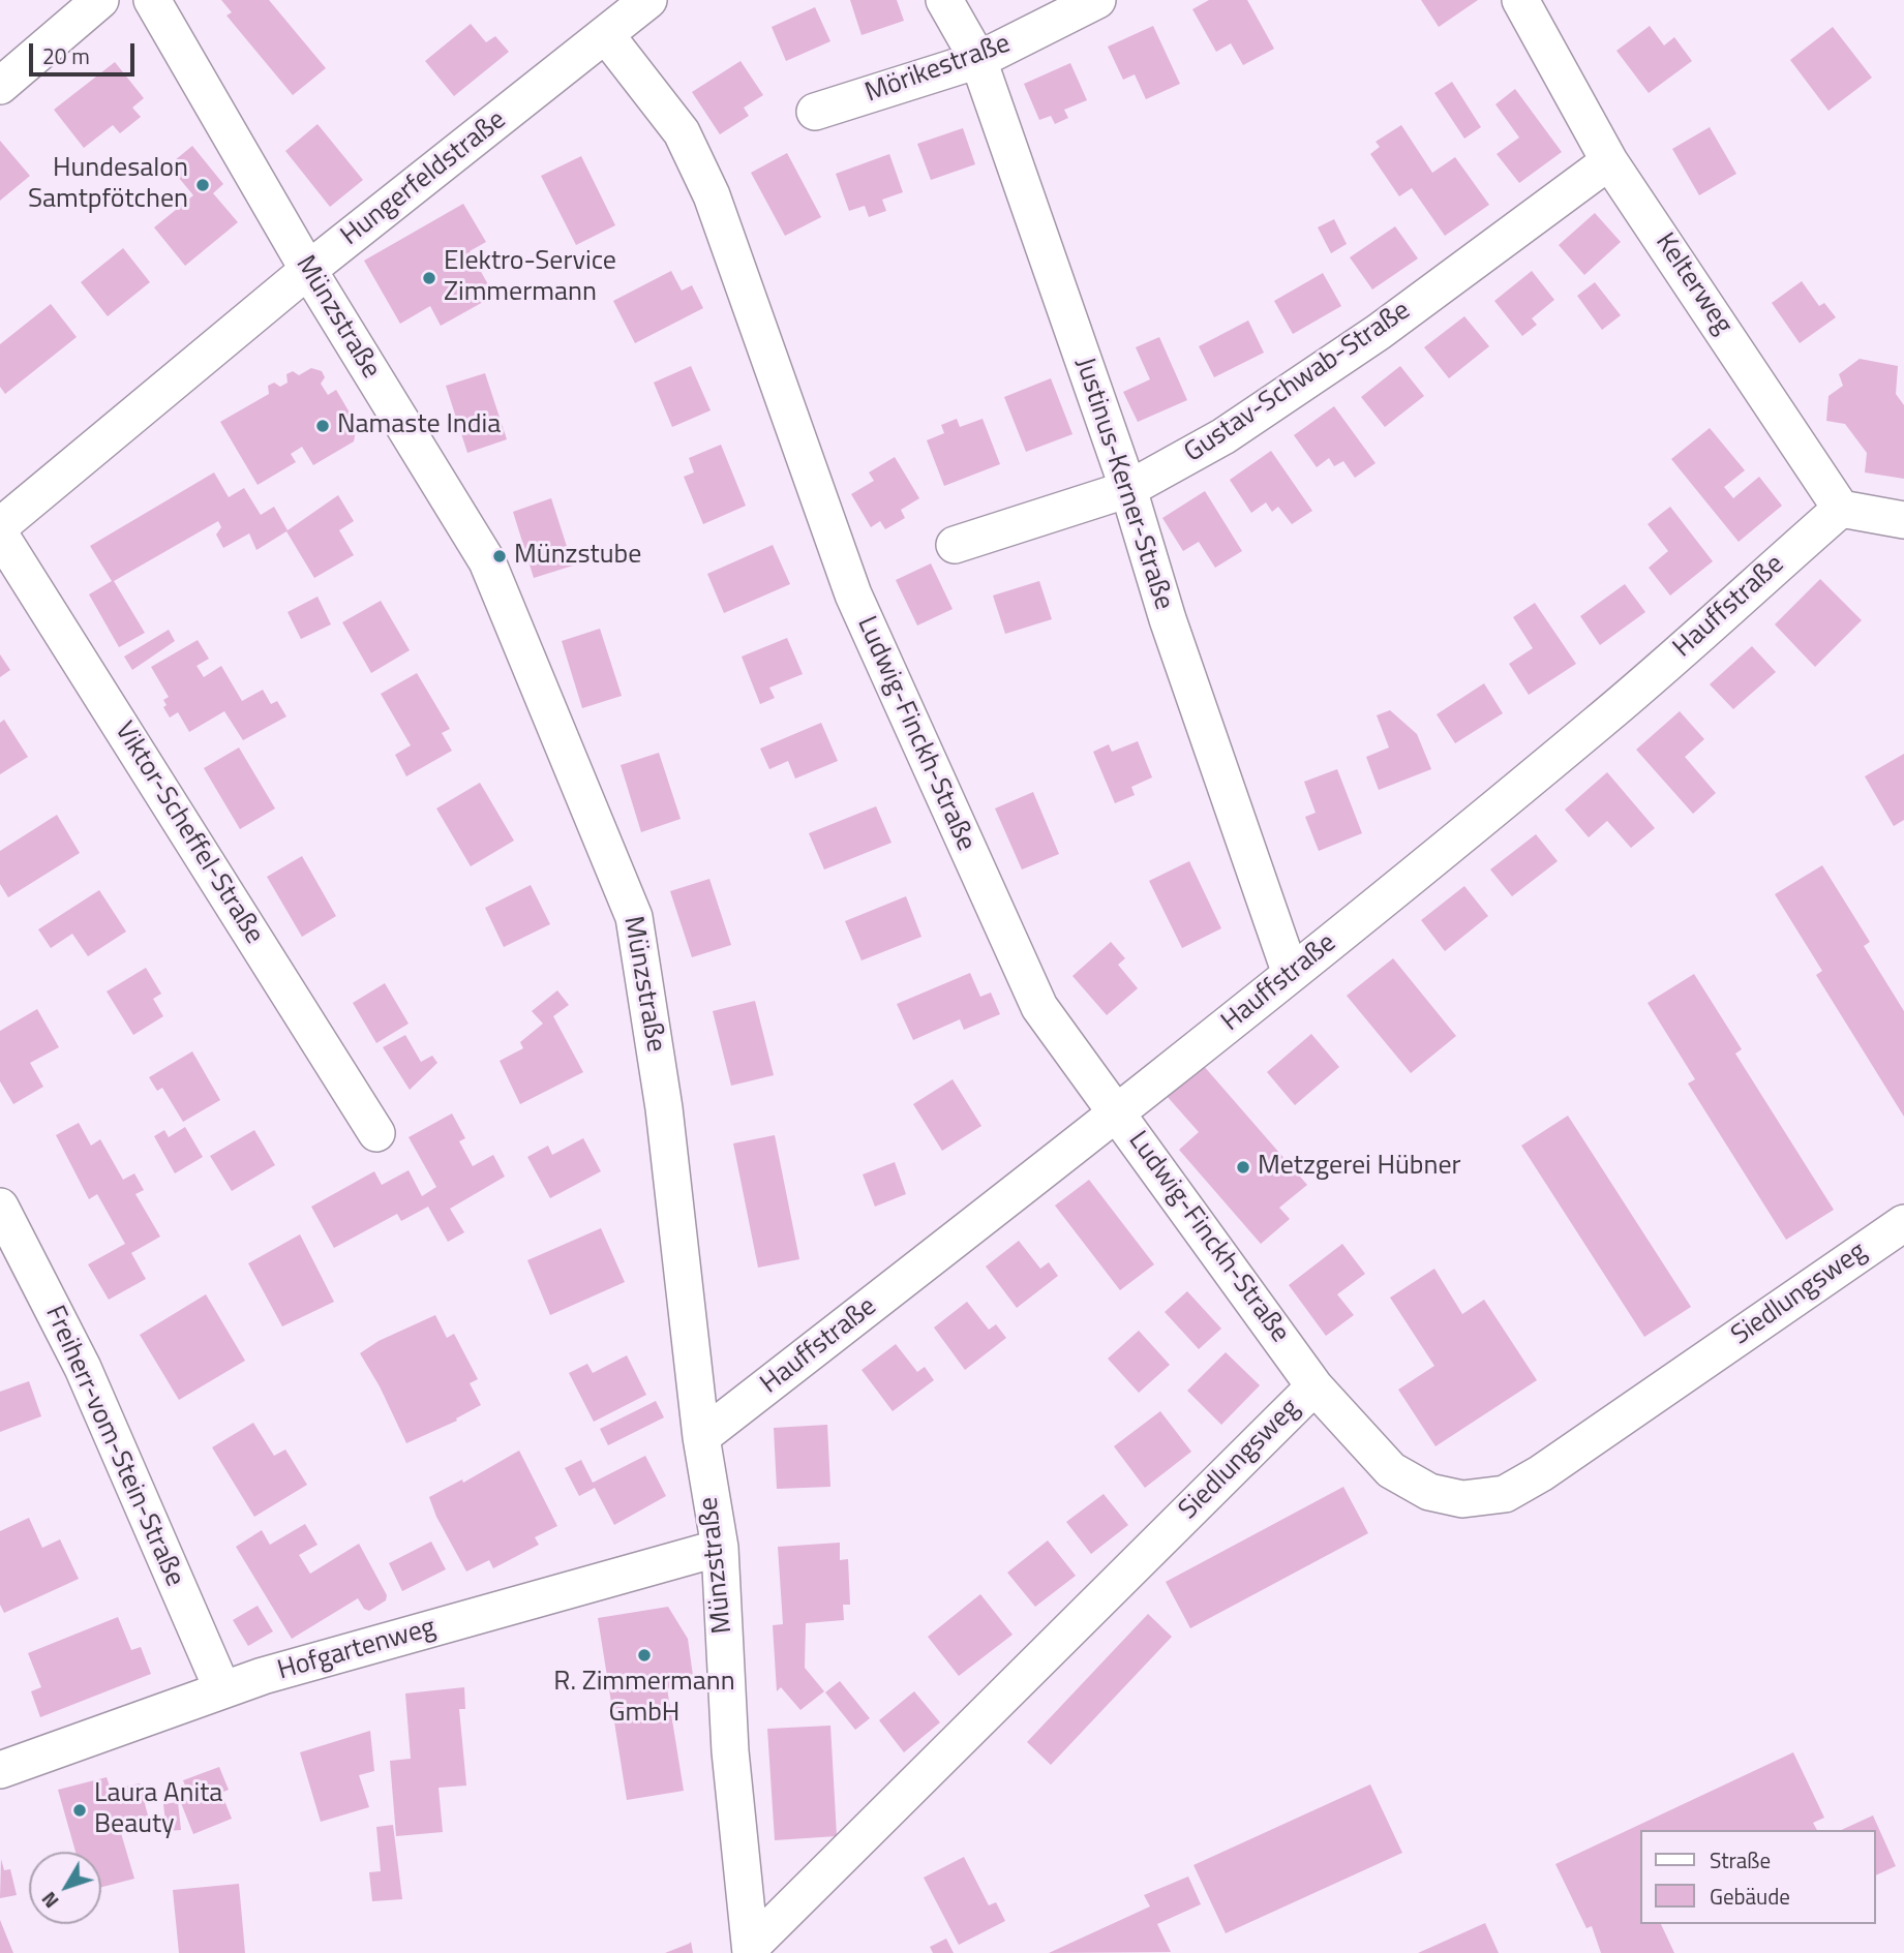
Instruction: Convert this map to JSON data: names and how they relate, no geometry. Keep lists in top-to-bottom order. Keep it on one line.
{"streets":{"street":["Mörikestraße","Hungerfeldstraße","Kelterweg","Münzstraße","Gustav-Schwab-Straße","Justinus-Kerner-Straße","Hauffstraße","Ludwig-Finckh-Straße","Viktor-Scheffel-Straße","Siedlungsweg","Freiherr-vom-Stein-Straße","Hofgartenweg"]},"crossings":[["Mörikestraße","Justinus-Kerner-Straße"],["Hungerfeldstraße","Münzstraße"],["Hungerfeldstraße","Ludwig-Finckh-Straße"],["Kelterweg","Gustav-Schwab-Straße"],["Kelterweg","Hauffstraße"],["Münzstraße","Hauffstraße"],["Münzstraße","Siedlungsweg"],["Münzstraße","Hofgartenweg"],["Gustav-Schwab-Straße","Justinus-Kerner-Straße"],["Justinus-Kerner-Straße","Hauffstraße"],["Hauffstraße","Ludwig-Finckh-Straße"],["Ludwig-Finckh-Straße","Siedlungsweg"],["Freiherr-vom-Stein-Straße","Hofgartenweg"]],"places":["Hundesalon Samtpfötchen","Elektro-Service Zimmermann","Namaste India","Münzstube","Metzgerei Hübner","R. Zimmermann GmbH","Laura Anita Beauty"],"legend":["Straße","Gebäude"],"scale_bar":"20 m","north":"bottom left"}
